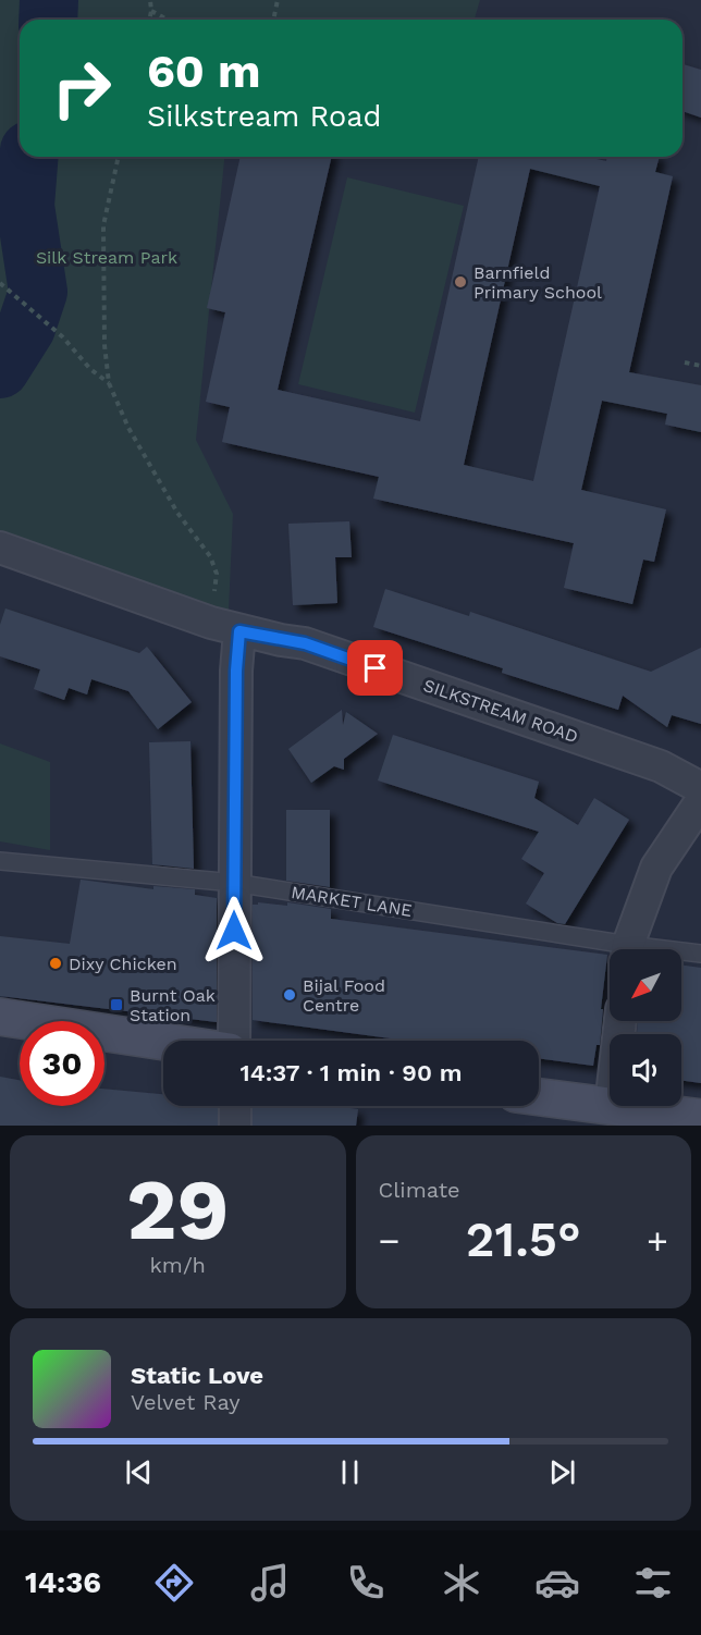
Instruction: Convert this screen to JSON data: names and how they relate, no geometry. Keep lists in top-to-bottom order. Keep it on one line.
{"streets":{"street":["SILKSTREAM ROAD"],"lane":["MARKET LANE"]},"parks":["Silk Stream Park"],"places":{"other":["Barnfield Primary School","Dixy Chicken","Bijal Food Centre"],"transit":["Burnt Oak Station"]},"north":"bottom left","page":{"turn":["60 m","Silkstream Road"],"limit":"30","trip":"14:37 · 1 min · 90 m","tile":[["29","km/h"],"Climate"],"heat":["−","21.5°","+"],"song":["Static Love","Velvet Ray"],"tabs":"14:36"}}
